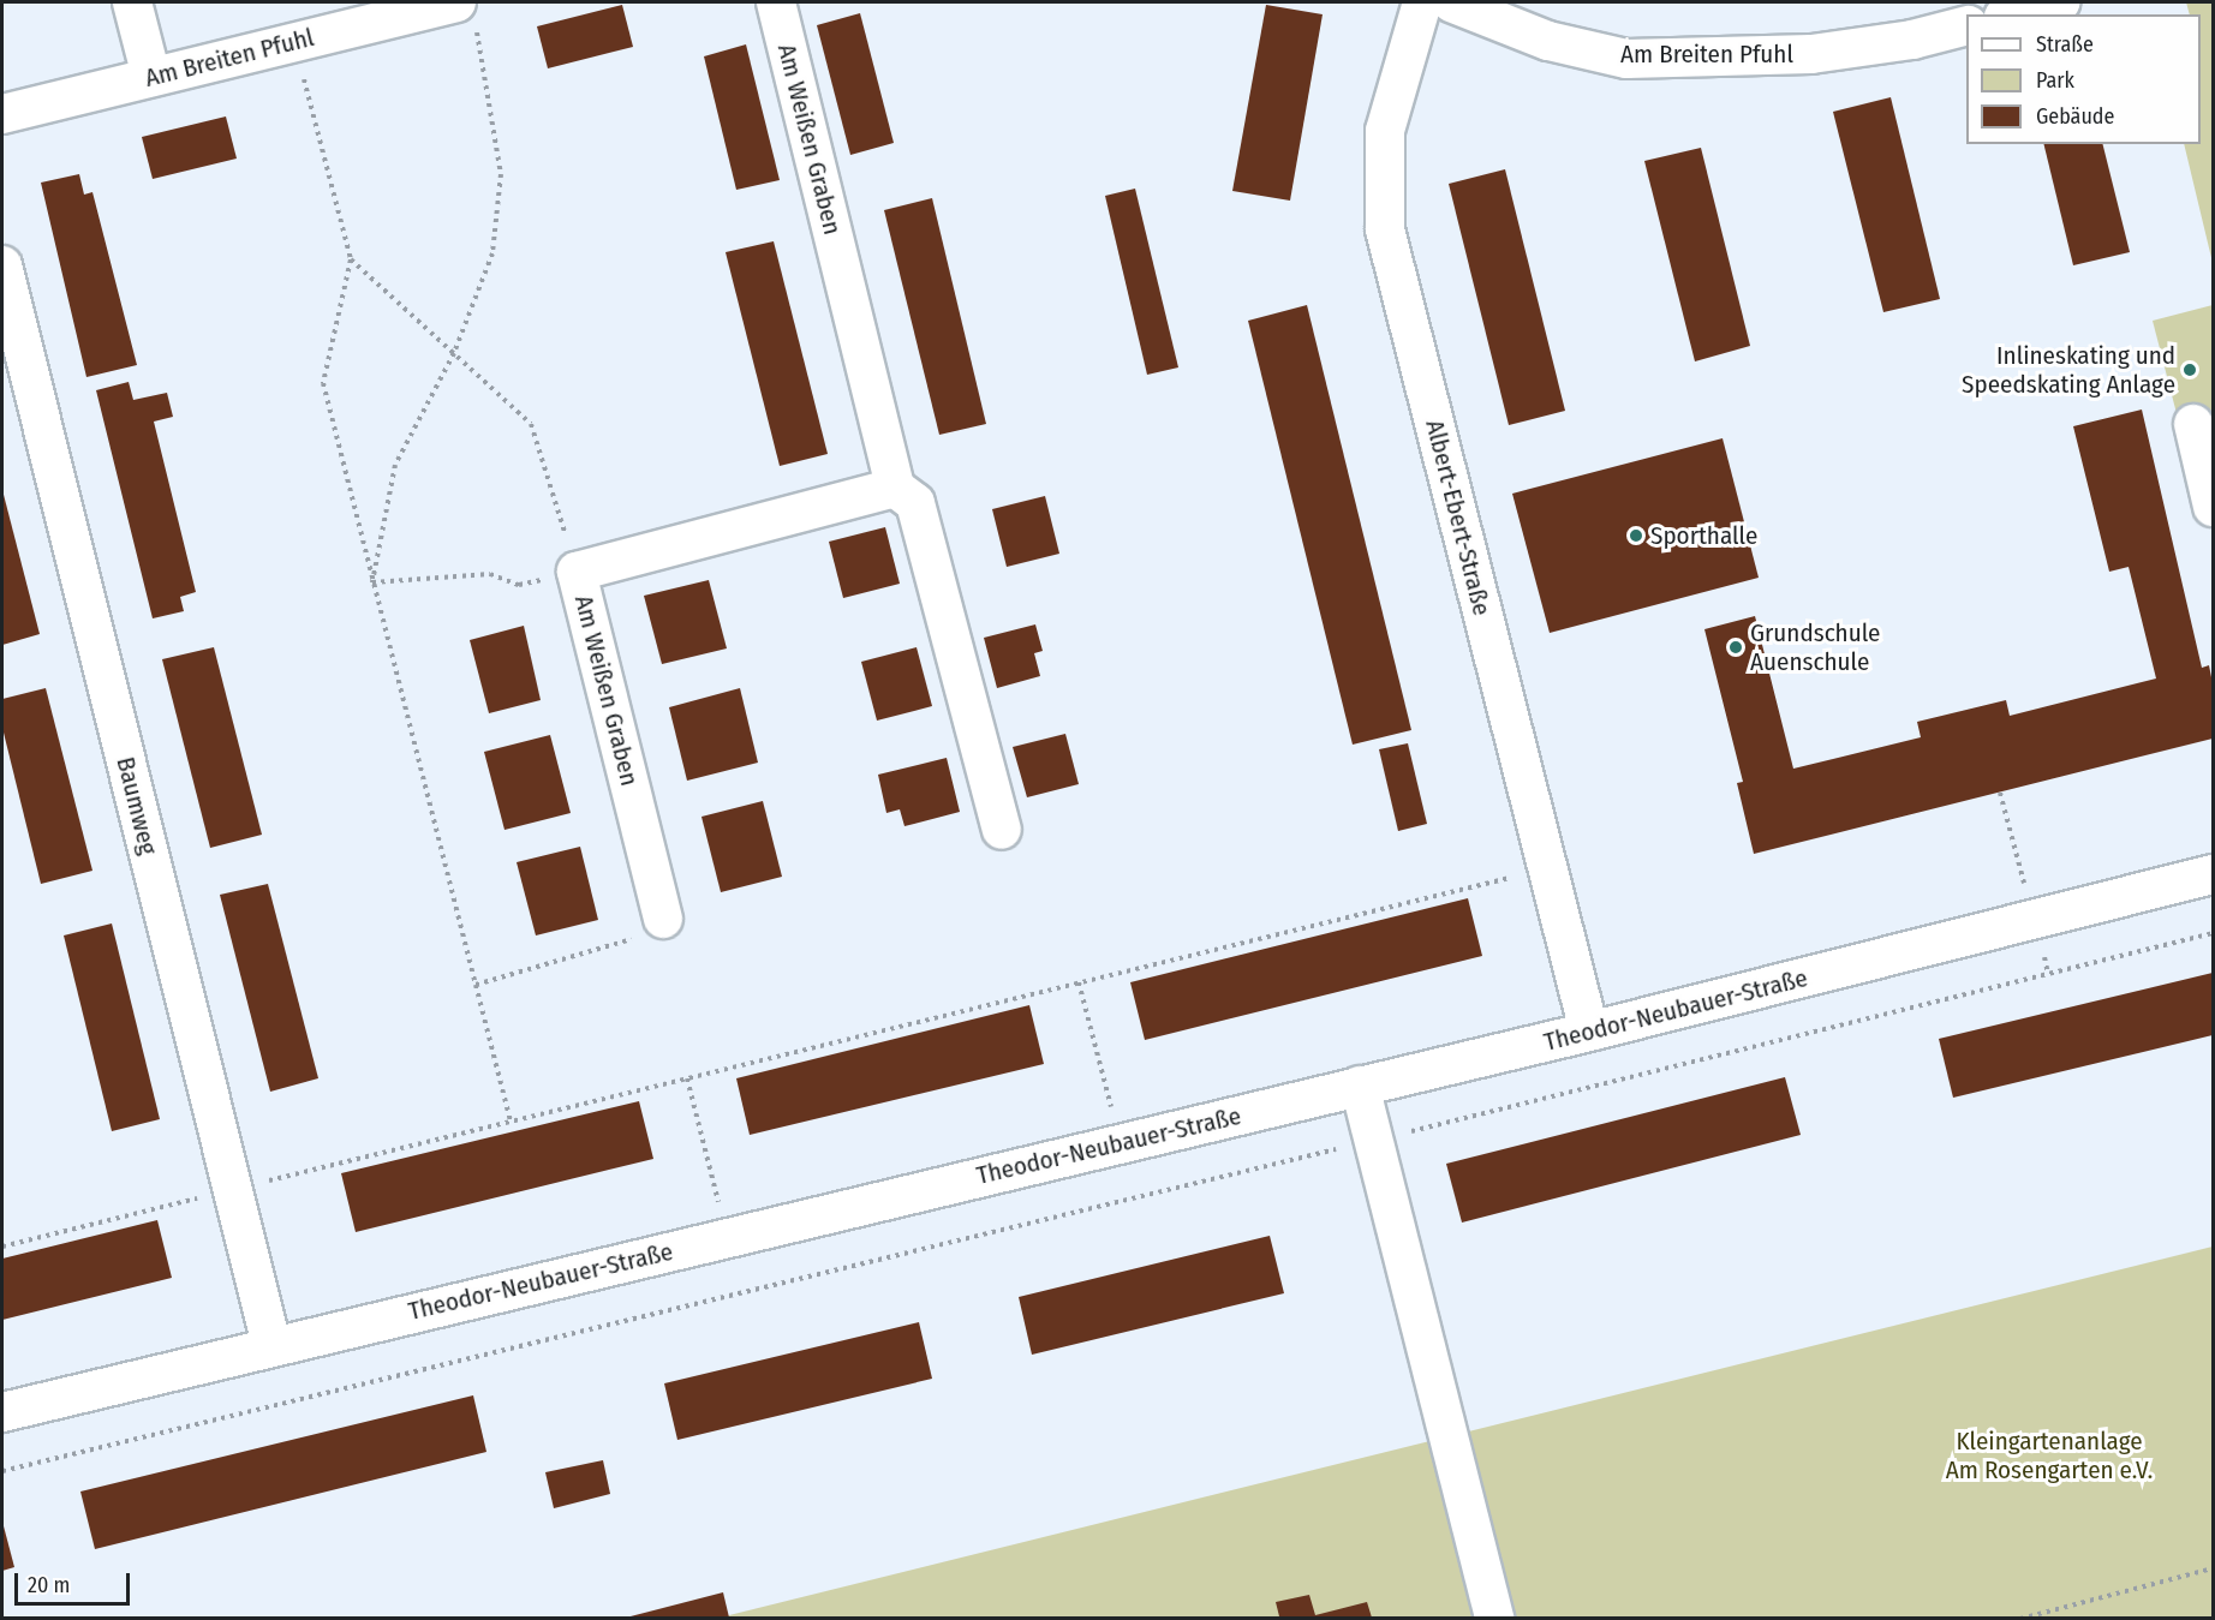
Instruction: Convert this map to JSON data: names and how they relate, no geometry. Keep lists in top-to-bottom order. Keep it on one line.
{"streets":{"street":["Am Breiten Pfuhl","Am Weißen Graben","Albert-Ebert-Straße","Baumweg","Theodor-Neubauer-Straße"]},"crossings":[["Albert-Ebert-Straße","Theodor-Neubauer-Straße"],["Baumweg","Theodor-Neubauer-Straße"]],"parks":["Kleingartenanlage Am Rosengarten e.V."],"places":["Inlineskating und Speedskating Anlage","Sporthalle","Grundschule Auenschule"],"legend":["Straße","Park","Gebäude"],"scale_bar":"20 m"}
